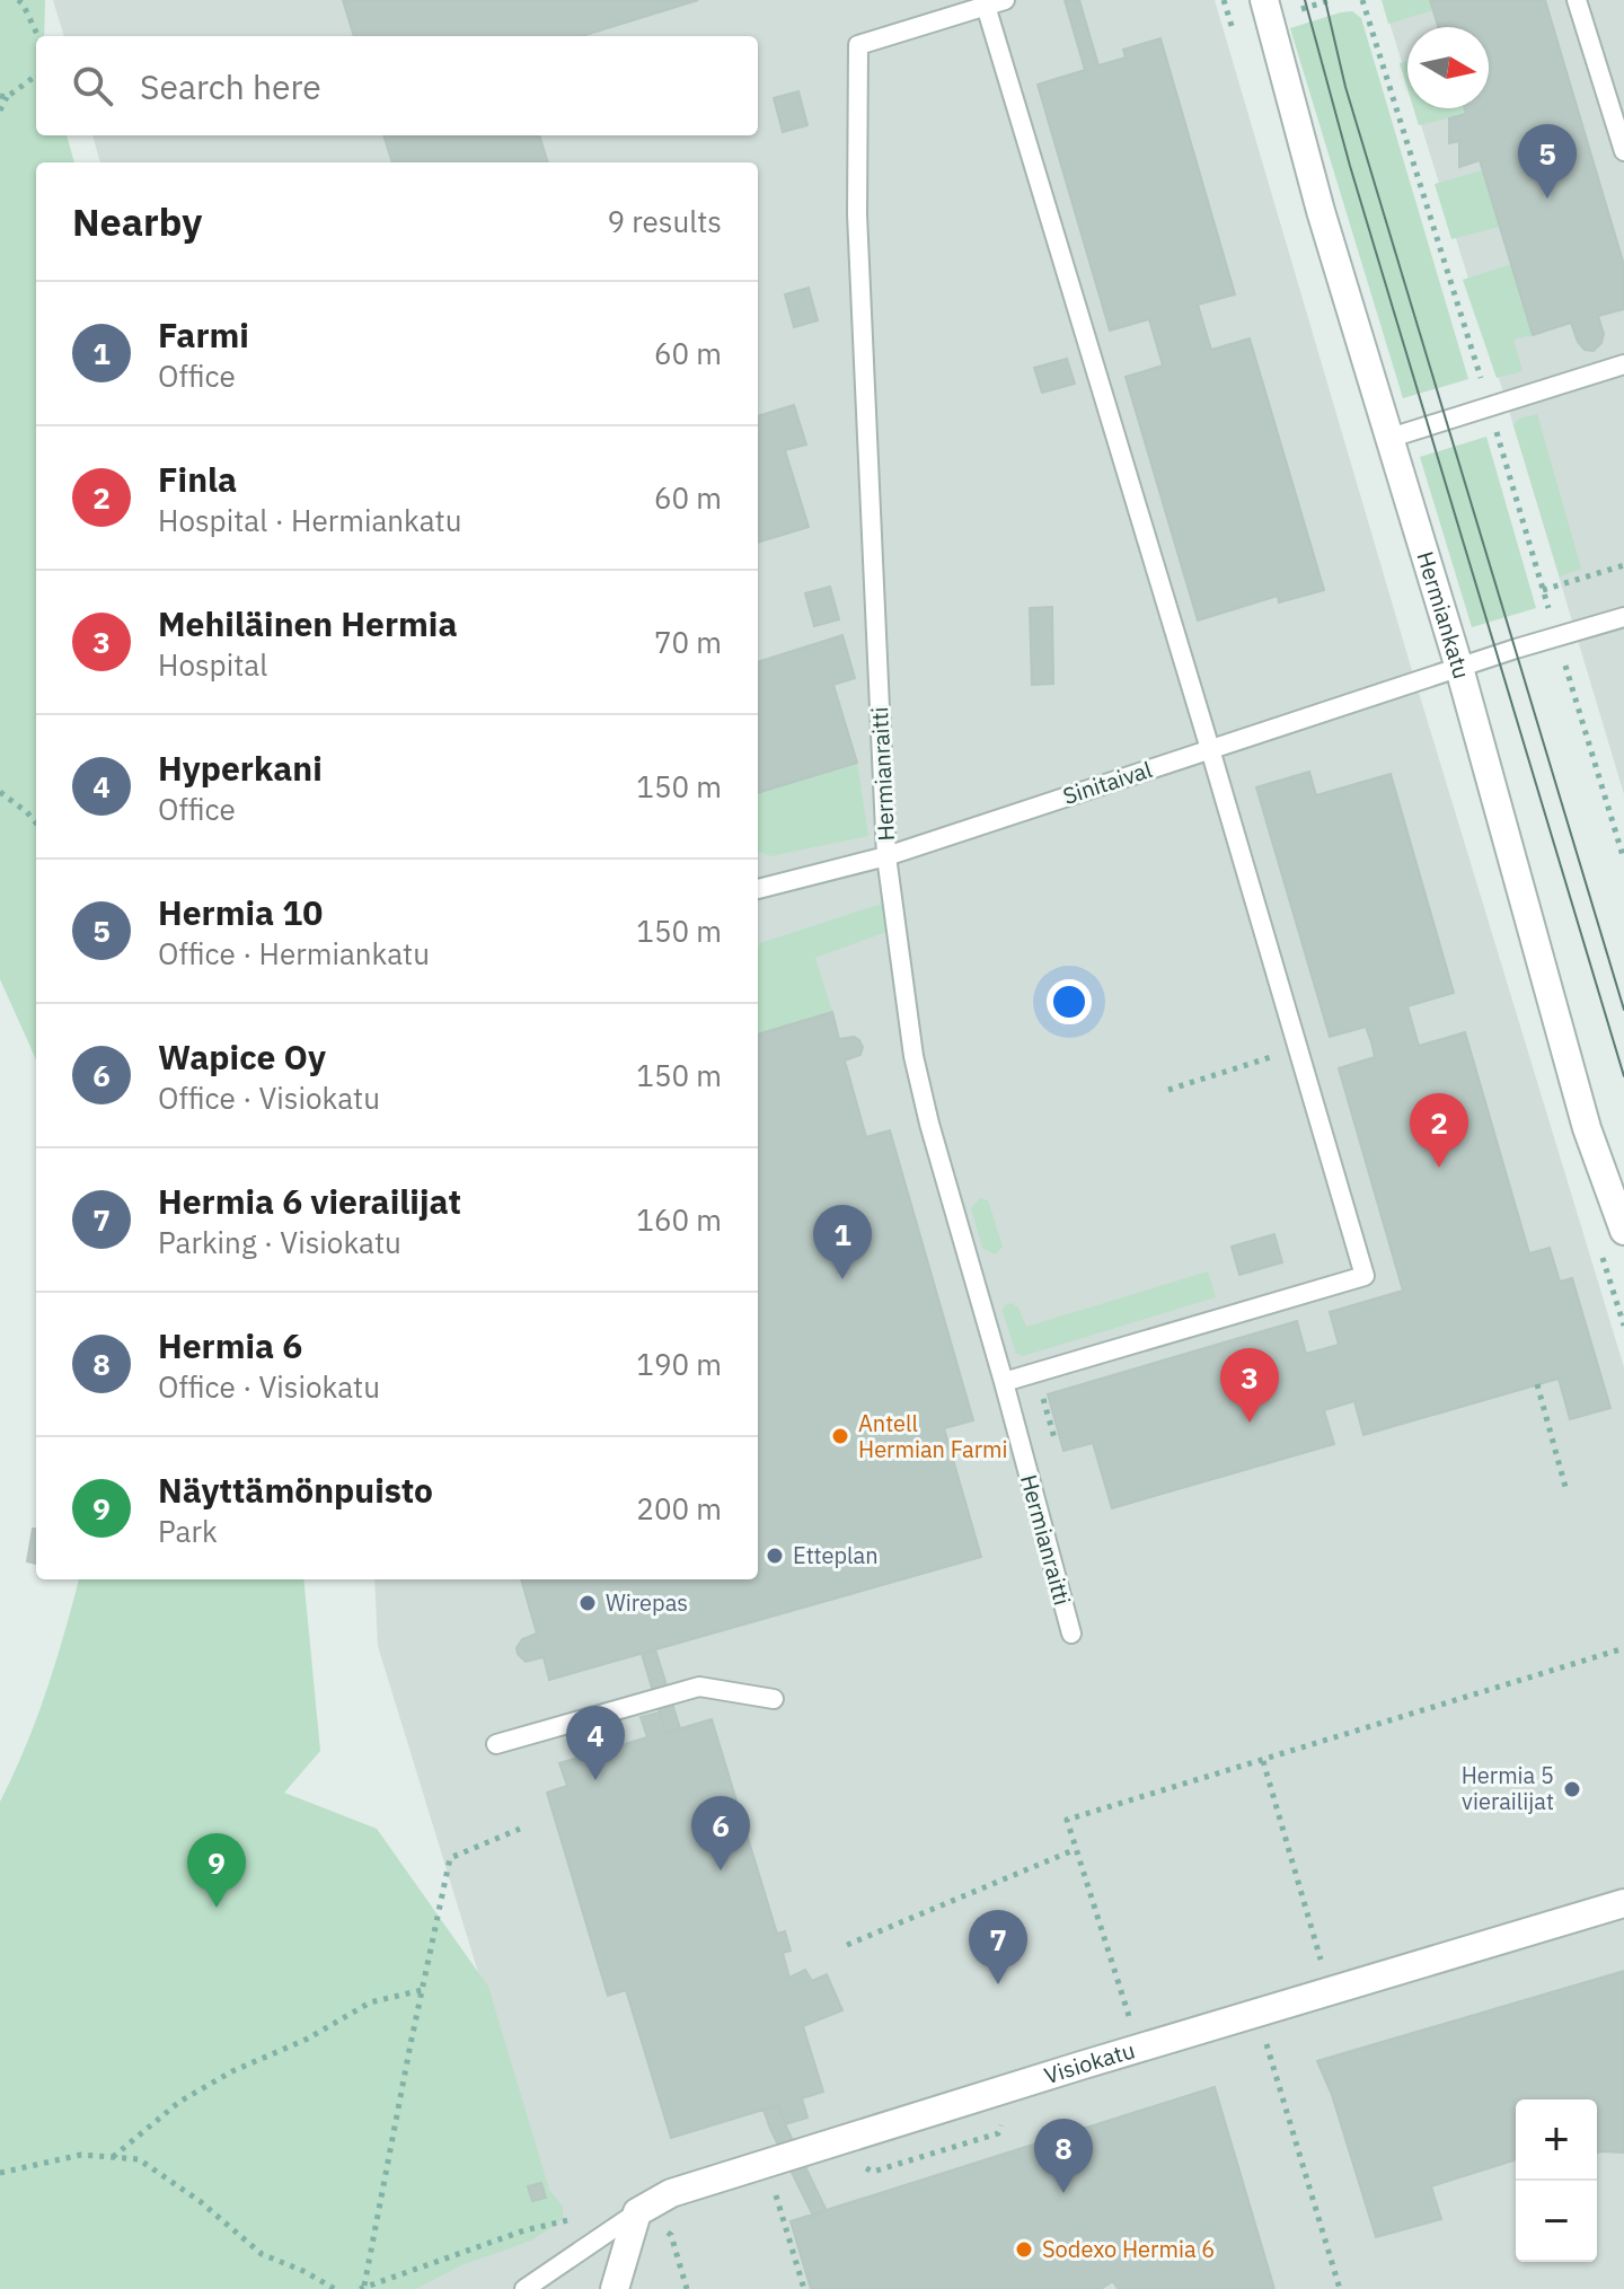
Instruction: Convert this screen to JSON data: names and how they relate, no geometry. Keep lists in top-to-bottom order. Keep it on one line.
{"streets":{"street":["Hermiankatu","Visiokatu"],"lane":["Hermianraitti","Sinitaival"]},"crossings":[["Hermiankatu","Sinitaival"],["Hermianraitti","Sinitaival"]],"places":["Antell Hermian Farmi","Etteplan","Wirepas","Hermia 5 vierailijat","Sodexo Hermia 6"],"north":"right","page":{"search":"Search here","pins":["5","2","1","3","4","6","9","7","8"],"heading":["Nearby","9 results"],"list":[{"mark":"1","name":"Farmi","note":"Office","value":"60 m"},{"mark":"2","name":"Finla","note":"Hospital · Hermiankatu","value":"60 m"},{"mark":"3","name":"Mehiläinen Hermia","note":"Hospital","value":"70 m"},{"mark":"4","name":"Hyperkani","note":"Office","value":"150 m"},{"mark":"5","name":"Hermia 10","note":"Office · Hermiankatu","value":"150 m"},{"mark":"6","name":"Wapice Oy","note":"Office · Visiokatu","value":"150 m"},{"mark":"7","name":"Hermia 6 vierailijat","note":"Parking · Visiokatu","value":"160 m"},{"mark":"8","name":"Hermia 6","note":"Office · Visiokatu","value":"190 m"},{"mark":"9","name":"Näyttämönpuisto","note":"Park","value":"200 m"}],"map_buttons":["+","−"]}}
